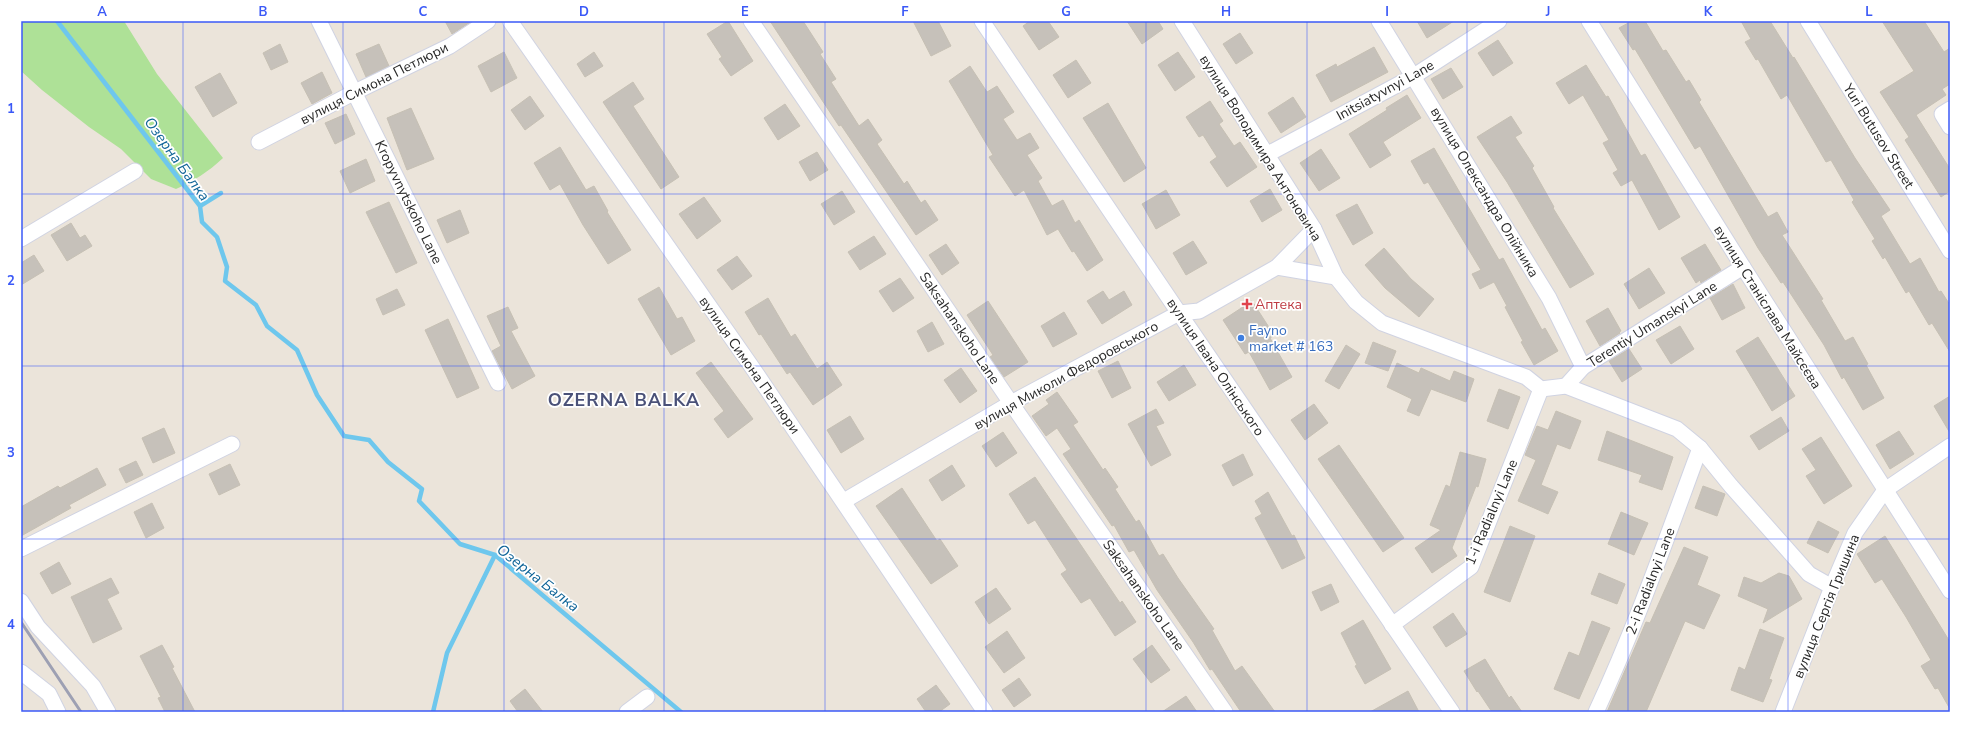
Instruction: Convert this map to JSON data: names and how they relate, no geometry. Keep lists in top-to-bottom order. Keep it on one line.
{"streets":{"street":["вулиця Симона Петлюри","Initsiatyvnyi Lane","Yuri Butusov Street","вулиця Володимира Антоновича","вулиця Олександра Олійника","Kropyvnytskoho Lane","вулиця Станіслава Майсєєва","Terentiy Umanskyi Lane","Saksahanskoho Lane","вулиця Івана Олінського","вулиця Миколи Федоровського","1-i Radialnyi Lane","2-i Radialnyi Lane","вулиця Сергія Гришина"]},"crossings":[["вулиця Симона Петлюри","Kropyvnytskoho Lane"],["вулиця Симона Петлюри","вулиця Миколи Федоровського"],["Initsiatyvnyi Lane","вулиця Володимира Антоновича"],["Initsiatyvnyi Lane","вулиця Олександра Олійника"],["вулиця Володимира Антоновича","вулиця Миколи Федоровського"],["вулиця Олександра Олійника","Terentiy Umanskyi Lane"],["вулиця Станіслава Майсєєва","Terentiy Umanskyi Lane"],["вулиця Станіслава Майсєєва","вулиця Сергія Гришина"],["Saksahanskoho Lane","вулиця Миколи Федоровського"],["вулиця Івана Олінського","вулиця Миколи Федоровського"],["вулиця Івана Олінського","1-i Radialnyi Lane"]],"districts":["OZERNA BALKA"],"water":["Озерна Балка"],"places":{"health":["Аптека"],"other":["Fayno market # 163"]},"grid":{"columns":["A","B","C","D","E","F","G","H","I","J","K","L"],"rows":["1","2","3","4"]}}
